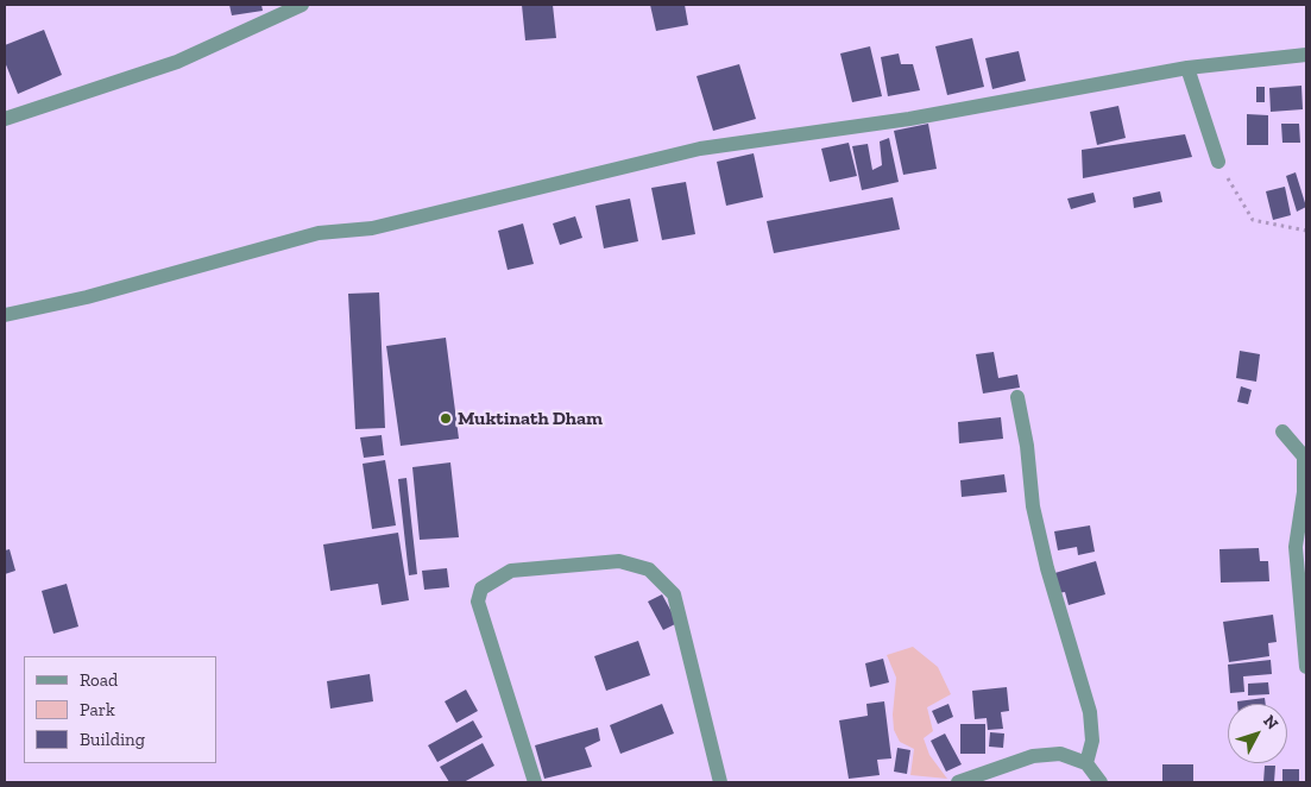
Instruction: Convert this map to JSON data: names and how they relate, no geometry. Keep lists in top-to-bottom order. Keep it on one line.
{"places":["Muktinath Dham"],"legend":["Road","Park","Building"],"north":"top right"}
